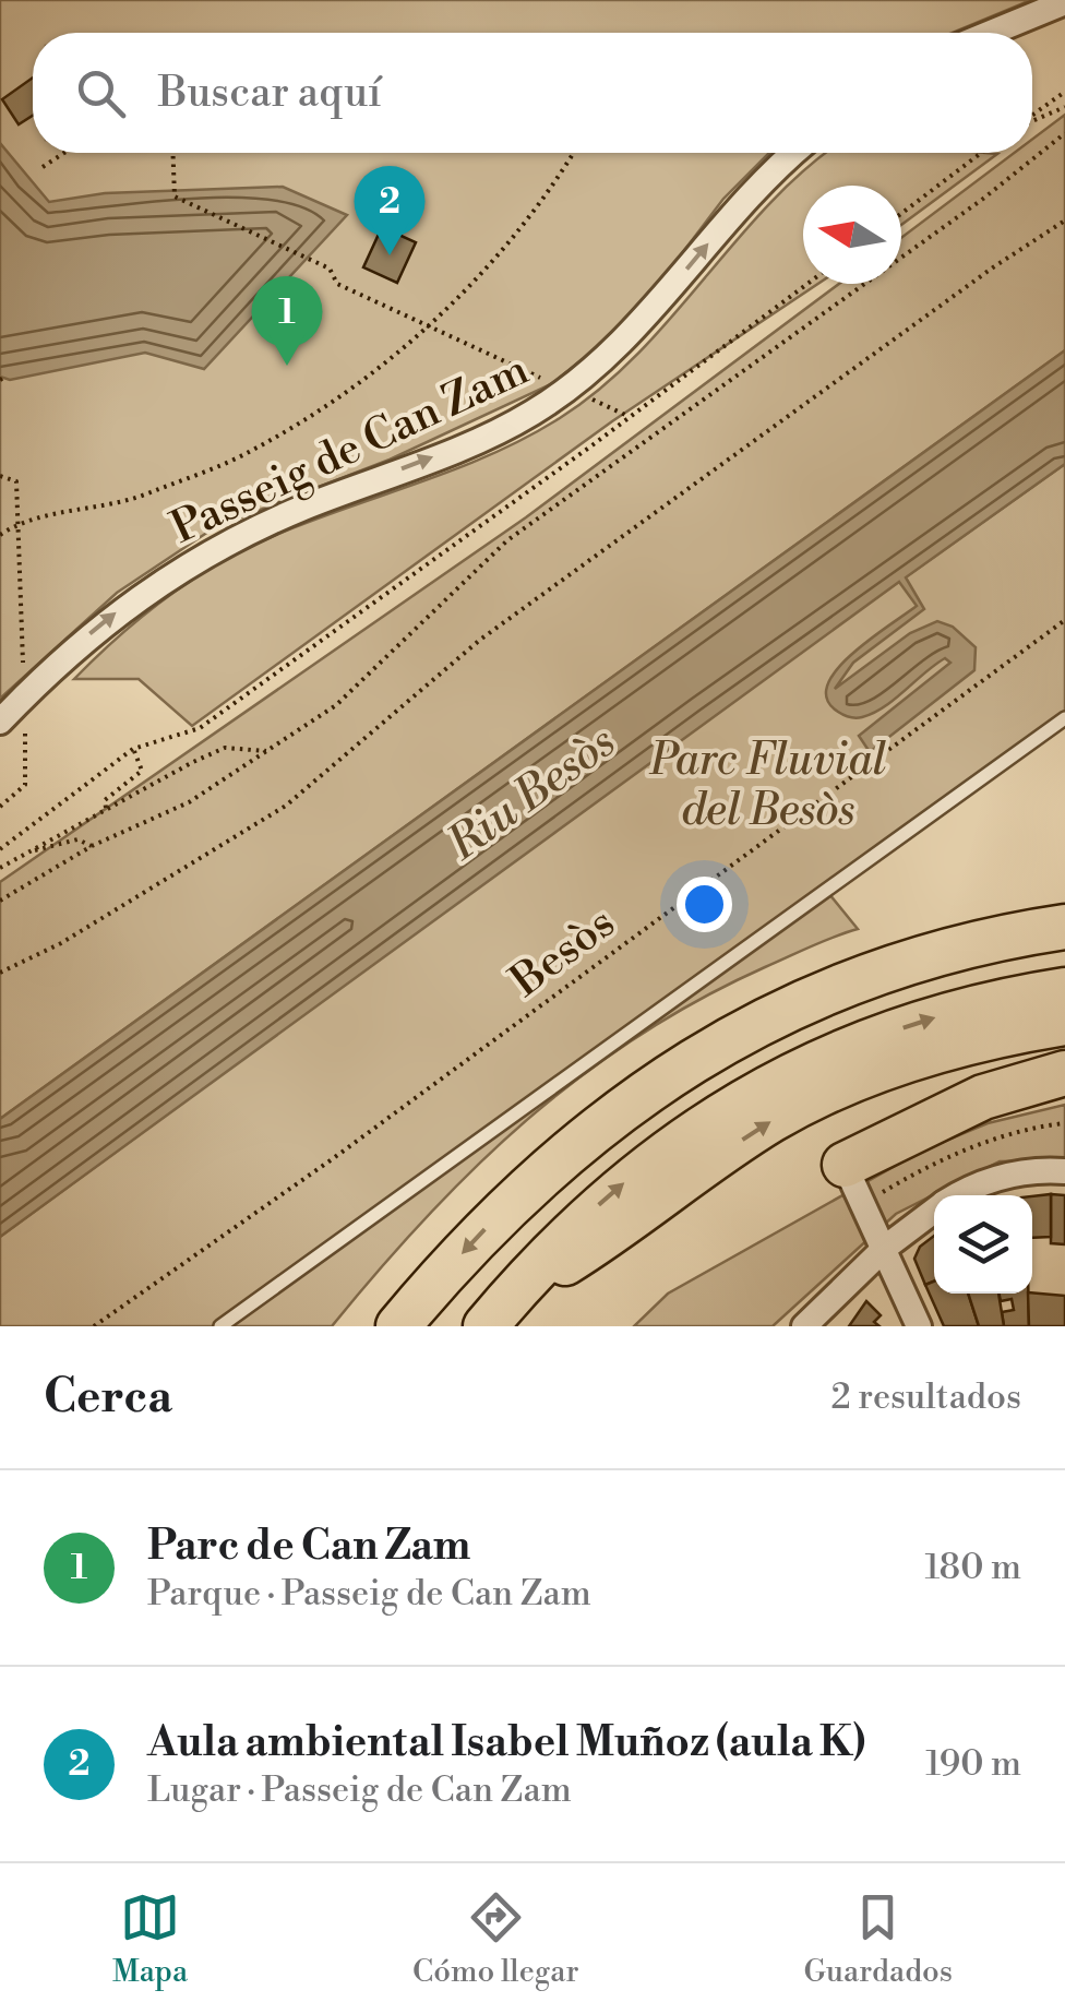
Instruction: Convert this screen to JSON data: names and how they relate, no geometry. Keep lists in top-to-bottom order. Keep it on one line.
{"streets":{"street":["Passeig de Can Zam"],"path":["Besòs"]},"one_way":["Passeig de Can Zam"],"water":["Riu Besòs"],"parks":["Parc Fluvial del Besòs"],"north":"left","page":{"search":"Buscar aquí","pins":["2","1"],"heading":["Cerca","2 resultados"],"list":[{"mark":"1","name":"Parc de Can Zam","note":"Parque · Passeig de Can Zam","value":"180 m"},{"mark":"2","name":"Aula ambiental Isabel Muñoz (aula K)","note":"Lugar · Passeig de Can Zam","value":"190 m"}],"nav":["Mapa","Cómo llegar","Guardados"]}}
